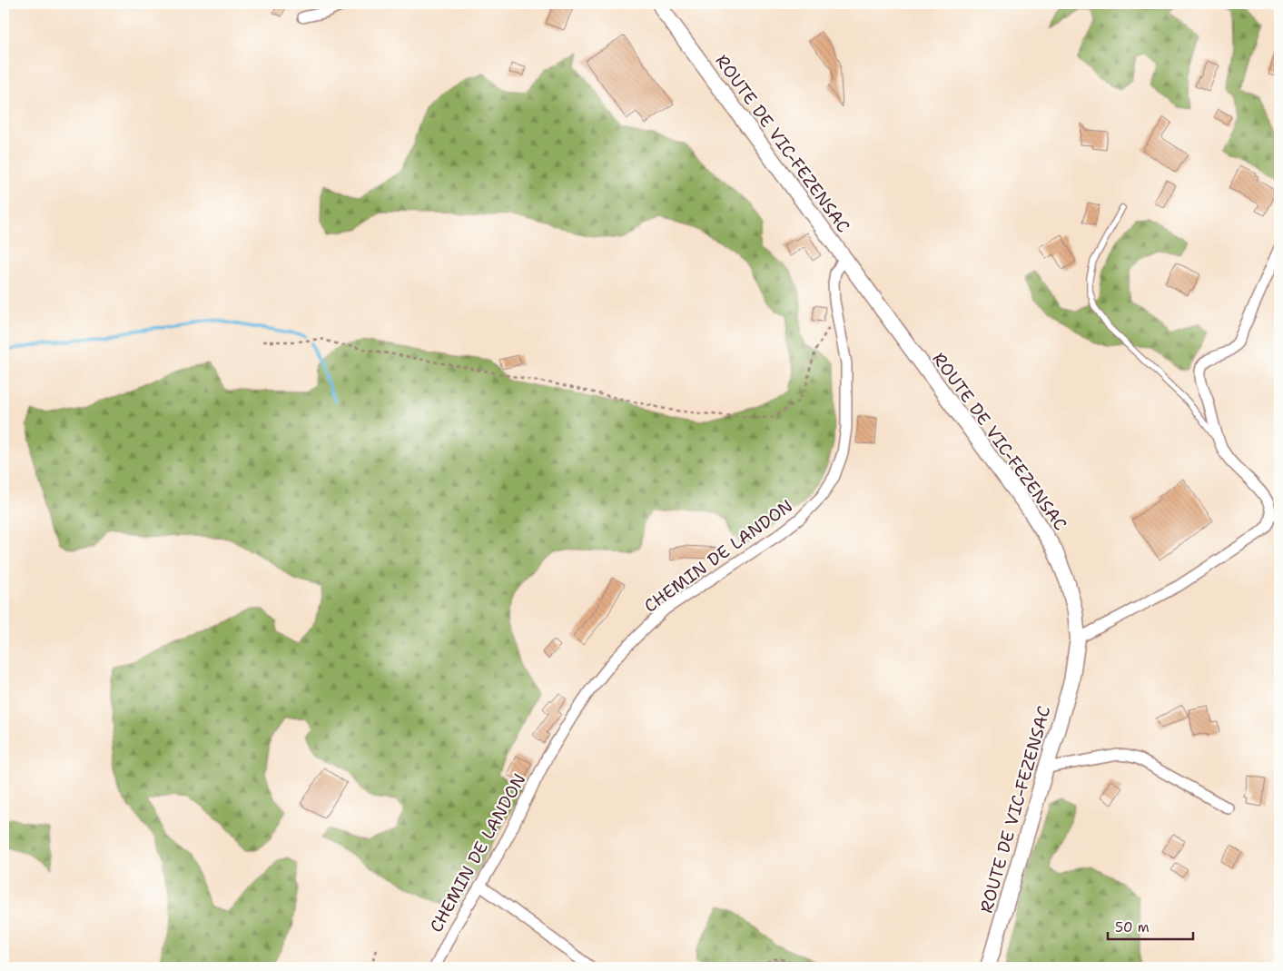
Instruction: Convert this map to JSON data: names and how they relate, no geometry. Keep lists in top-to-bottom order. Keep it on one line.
{"streets":{"main road":["ROUTE DE VIC-FEZENSAC"],"street":["CHEMIN DE LANDON"]},"crossings":[["ROUTE DE VIC-FEZENSAC","CHEMIN DE LANDON"]],"scale_bar":"50 m"}
